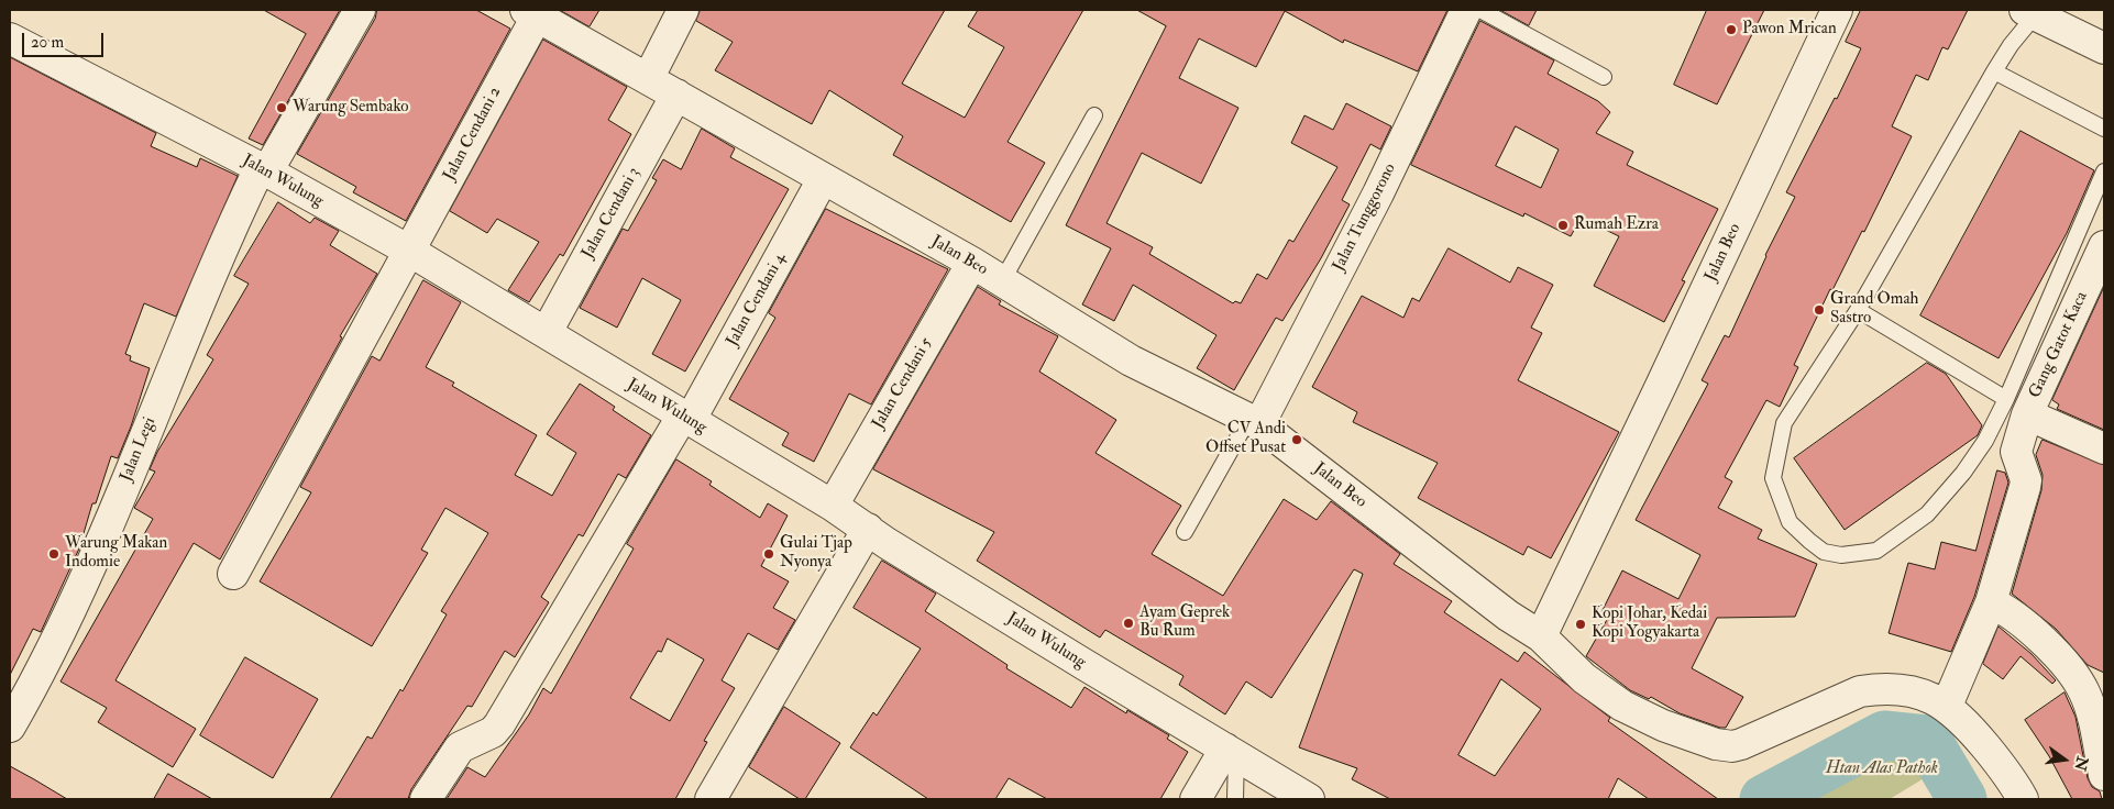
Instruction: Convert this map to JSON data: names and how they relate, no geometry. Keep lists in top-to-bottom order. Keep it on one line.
{"streets":{"street":["Jalan Cendani 2","Jalan Wulung","Jalan Cendani 3","Jalan Tunggorono","Jalan Beo","Jalan Cendani 4","Gang Gatot Kaca","Jalan Cendani 5","Jalan Legi"]},"crossings":[["Jalan Cendani 2","Jalan Wulung"],["Jalan Cendani 2","Jalan Beo"],["Jalan Wulung","Jalan Cendani 3"],["Jalan Wulung","Jalan Cendani 4"],["Jalan Wulung","Jalan Cendani 5"],["Jalan Wulung","Jalan Legi"],["Jalan Cendani 3","Jalan Beo"],["Jalan Tunggorono","Jalan Beo"],["Jalan Beo","Jalan Cendani 4"],["Jalan Beo","Jalan Cendani 5"]],"parks":["Htan Alas Pathok"],"places":["Pawon Mrican","Warung Sembako","Rumah Ezra","Grand Omah Sastro","CV Andi Offset Pusat","Warung Makan Indomie","Gulai Tjap Nyonya","Ayam Geprek Bu Rum","Kopi Johar, Kedai Kopi Yogyakarta"],"scale_bar":"20 m","north":"right"}
